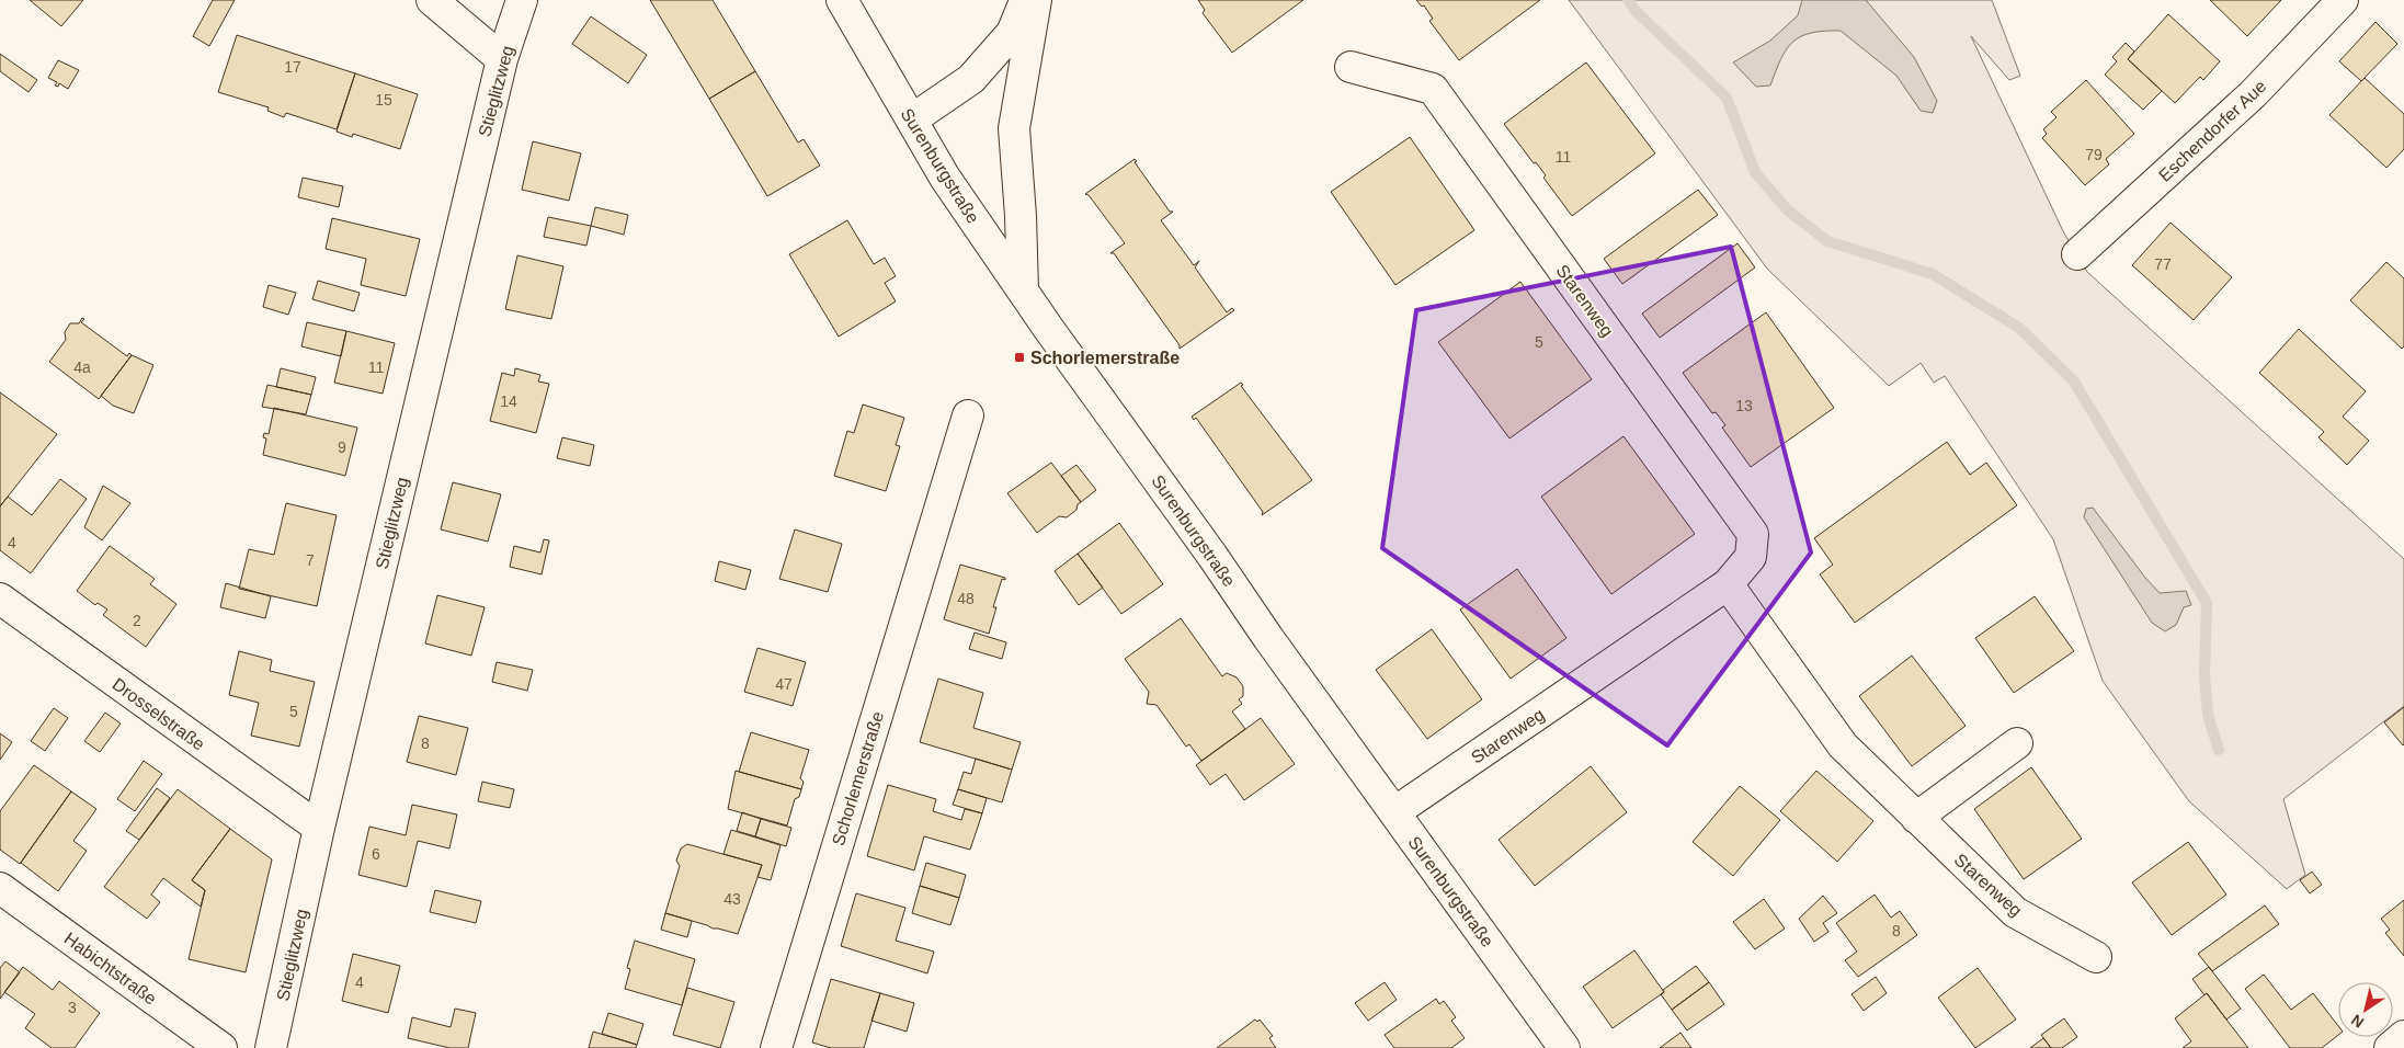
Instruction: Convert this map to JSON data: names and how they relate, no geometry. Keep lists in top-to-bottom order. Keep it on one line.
{"streets":{"street":["Stieglitzweg","Eschendorfer Aue","Surenburgstraße","Starenweg","Drosselstraße","Schorlemerstraße","Habichtstraße"]},"crossings":[["Stieglitzweg","Drosselstraße"],["Surenburgstraße","Starenweg"]],"places":{"transit":["Schorlemerstraße"]},"house_numbers":["17","15","79","11","77","5","4a","11","14","13","9","4","7","48","2","47","5","8","6","43","8","4","3"],"north":"bottom left"}
